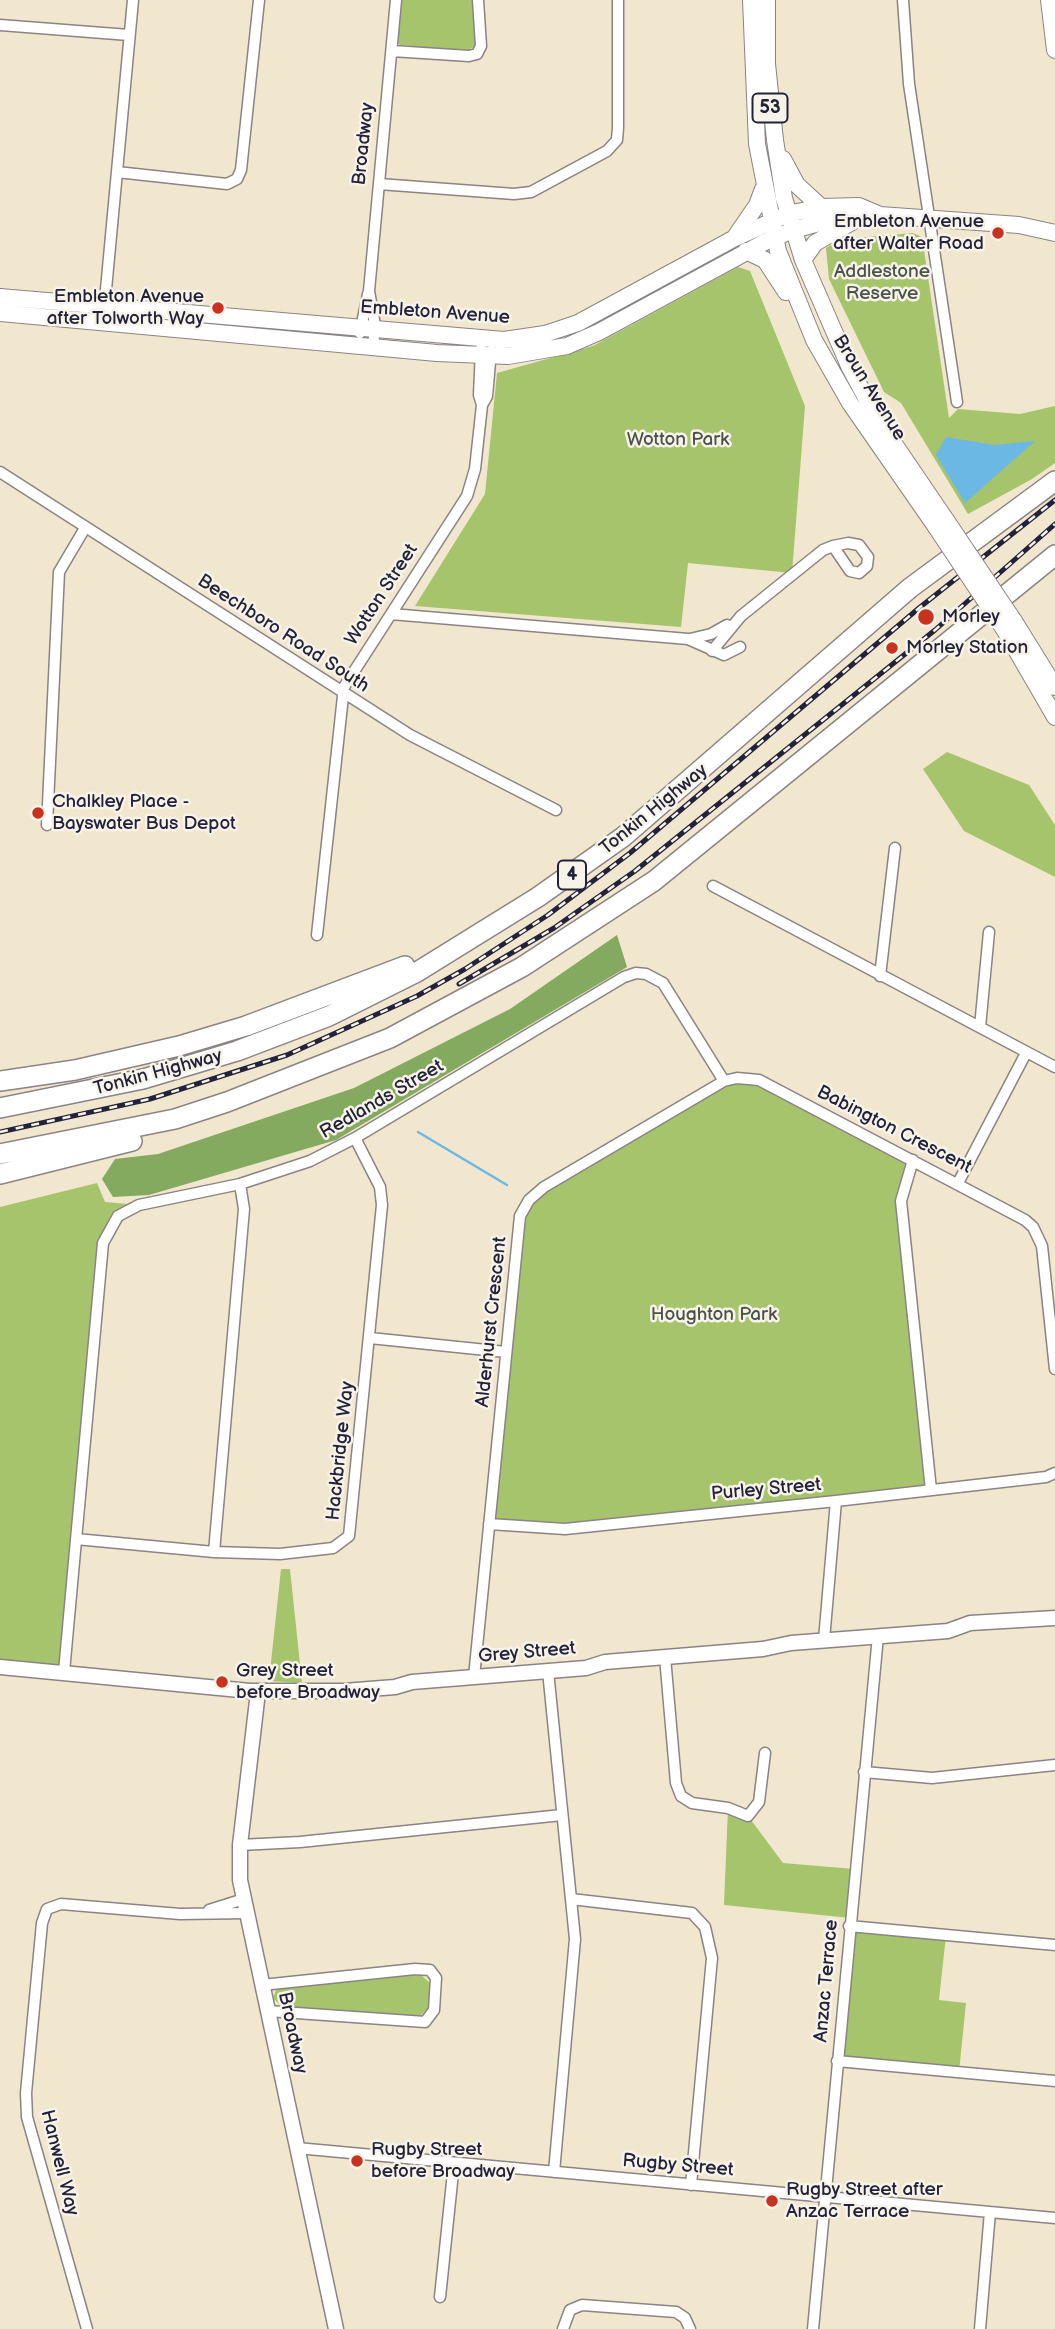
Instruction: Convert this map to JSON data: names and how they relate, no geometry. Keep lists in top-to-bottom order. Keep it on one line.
{"streets":{"highway":["Tonkin Highway","4"],"main road":["53","Embleton Avenue","Broun Avenue"],"street":["Broadway","Wotton Street","Beechboro Road South","Redlands Street","Babington Crescent","Alderhurst Crescent","Hackbridge Way","Purley Street","Grey Street","Anzac Terrace","Hanwell Way","Rugby Street"]},"crossings":[["Broadway","Embleton Avenue"],["Broadway","Grey Street"],["Broadway","Hanwell Way"],["Broadway","Rugby Street"],["Embleton Avenue","Broun Avenue"],["Embleton Avenue","Wotton Street"],["Wotton Street","Beechboro Road South"],["Redlands Street","Babington Crescent"],["Redlands Street","Alderhurst Crescent"],["Redlands Street","Hackbridge Way"],["Babington Crescent","Alderhurst Crescent"],["Alderhurst Crescent","Purley Street"],["Alderhurst Crescent","Grey Street"],["Grey Street","Anzac Terrace"],["Anzac Terrace","Rugby Street"]],"parks":["Addlestone Reserve","Wotton Park","Houghton Park"],"places":["Embleton Avenue after Walter Road","Embleton Avenue after Tolworth Way","Morley","Morley Station","Chalkley Place - Bayswater Bus Depot","Grey Street before Broadway","Rugby Street before Broadway","Rugby Street after Anzac Terrace"]}
